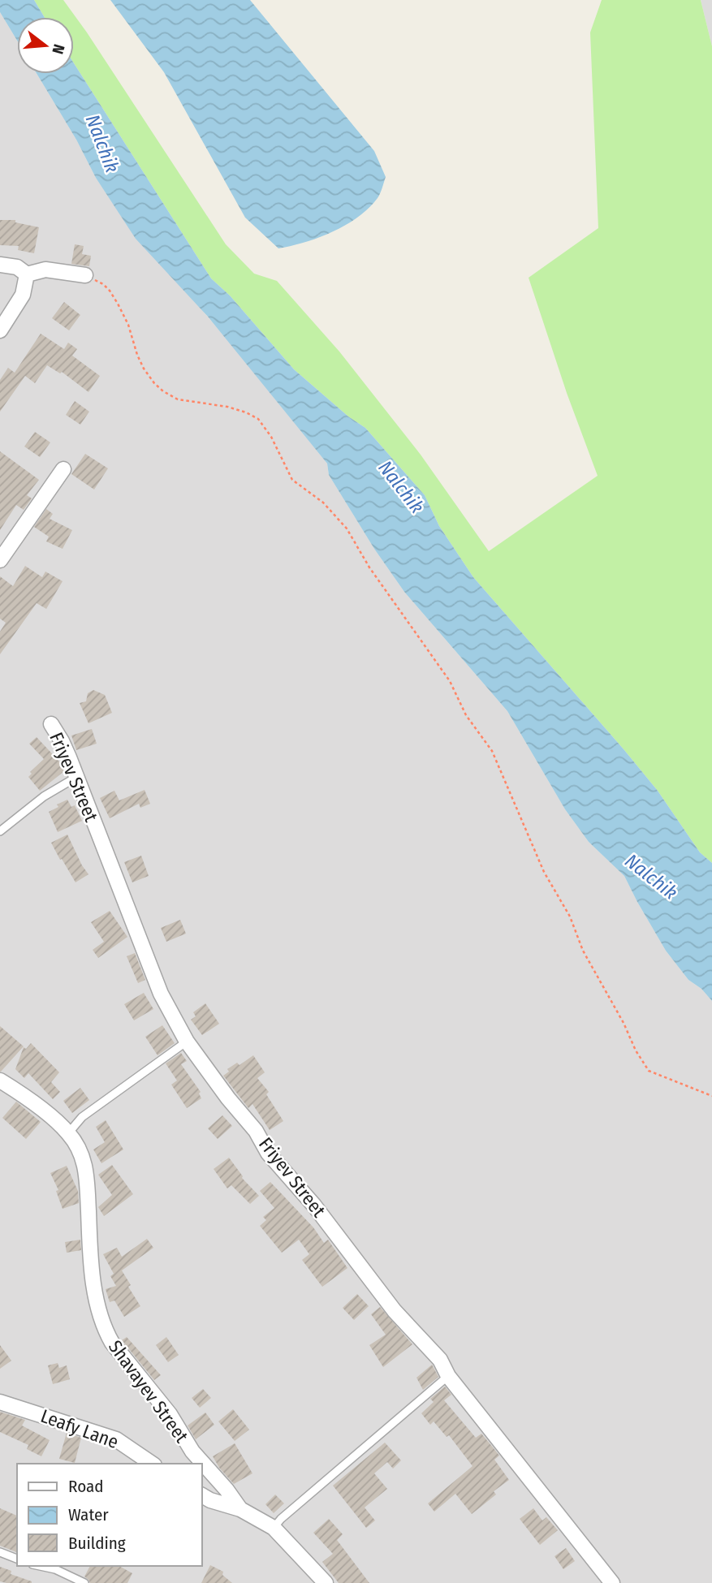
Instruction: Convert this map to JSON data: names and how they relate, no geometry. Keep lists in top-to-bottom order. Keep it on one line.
{"streets":{"street":["Friyev Street","Shavayev Street","Leafy Lane"]},"water":["Nalchik"],"legend":["Road","Water","Building"],"north":"right"}
